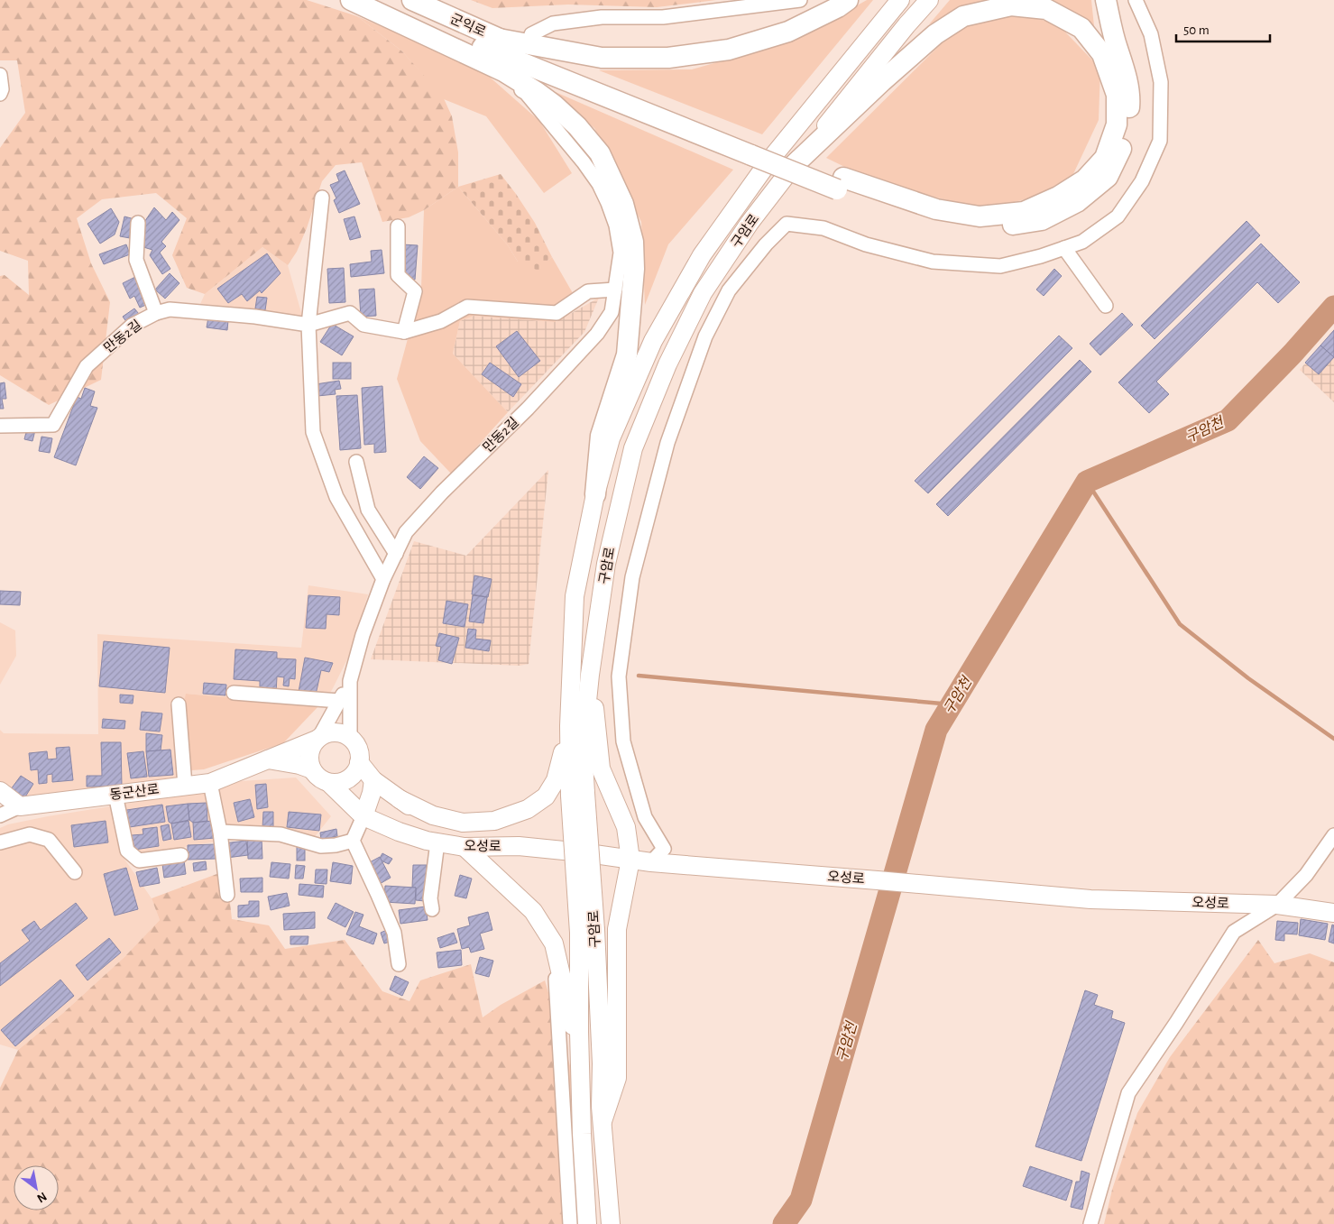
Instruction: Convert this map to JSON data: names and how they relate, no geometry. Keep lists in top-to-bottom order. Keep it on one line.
{"streets":{"highway":["군익로"],"main road":["구암로","동군산로","오성로"],"street":["만동2길"]},"water":["구암천"],"scale_bar":"50 m","north":"bottom right"}
